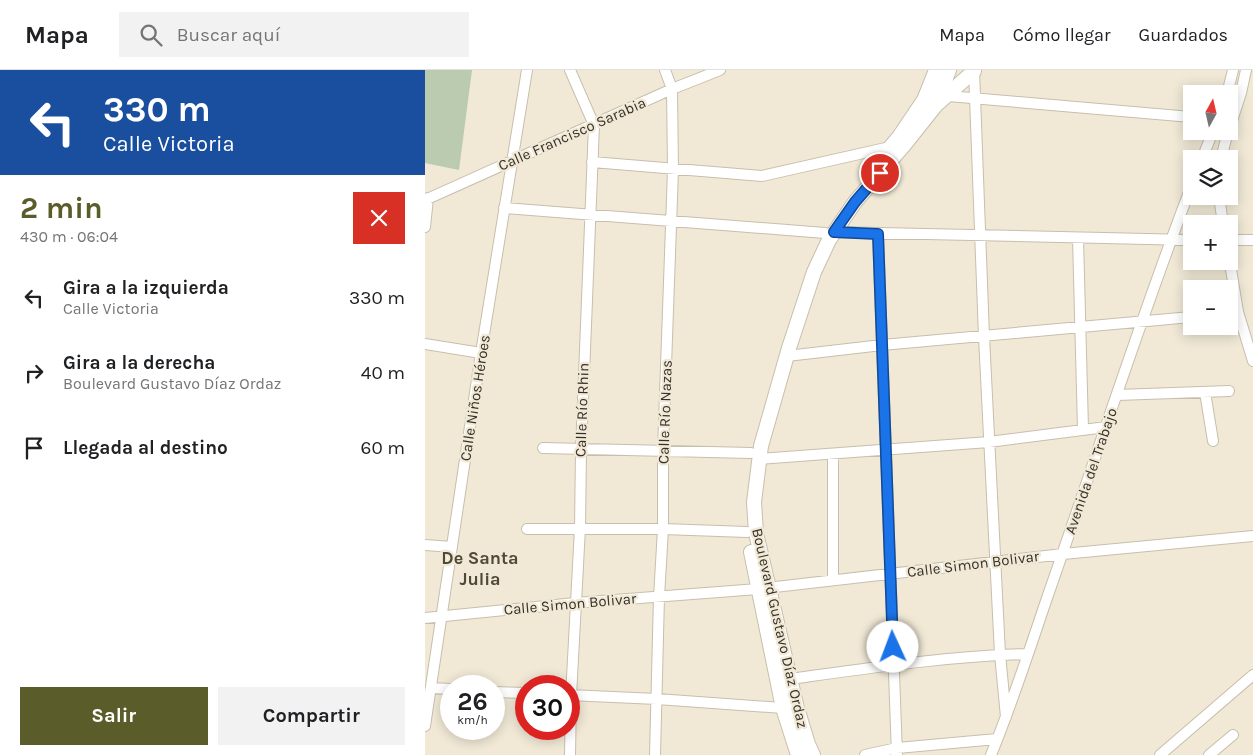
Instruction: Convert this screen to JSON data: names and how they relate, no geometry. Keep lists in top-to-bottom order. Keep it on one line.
{"streets":{"main road":["Boulevard Gustavo Díaz Ordaz"],"street":["Calle Francisco Sarabia","Calle Niños Héroes","Calle Río Rhin","Calle Río Nazas","Avenida del Trabajo","Calle Simon Bolivar"]},"crossings":[["Calle Francisco Sarabia","Calle Niños Héroes"],["Calle Francisco Sarabia","Calle Río Rhin"],["Calle Francisco Sarabia","Calle Río Nazas"],["Calle Niños Héroes","Calle Simon Bolivar"],["Calle Río Rhin","Calle Simon Bolivar"],["Calle Río Nazas","Calle Simon Bolivar"],["Avenida del Trabajo","Calle Simon Bolivar"],["Calle Simon Bolivar","Boulevard Gustavo Díaz Ordaz"]],"districts":["De Santa Julia"],"north":"top","page":{"header":"Mapa","search":"Buscar aquí","nav":["Mapa","Cómo llegar","Guardados"],"turn":["330 m","Calle Victoria"],"map_buttons":["+","−"],"heading":["2 min","430 m · 06:04"],"list":[{"name":"Gira a la izquierda","note":"Calle Victoria","value":"330 m"},{"name":"Gira a la derecha","note":"Boulevard Gustavo Díaz Ordaz","value":"40 m"},{"name":"Llegada al destino","value":"60 m"}],"speed":"26 km/h","limit":"30","buttons":["Salir","Compartir"]}}
